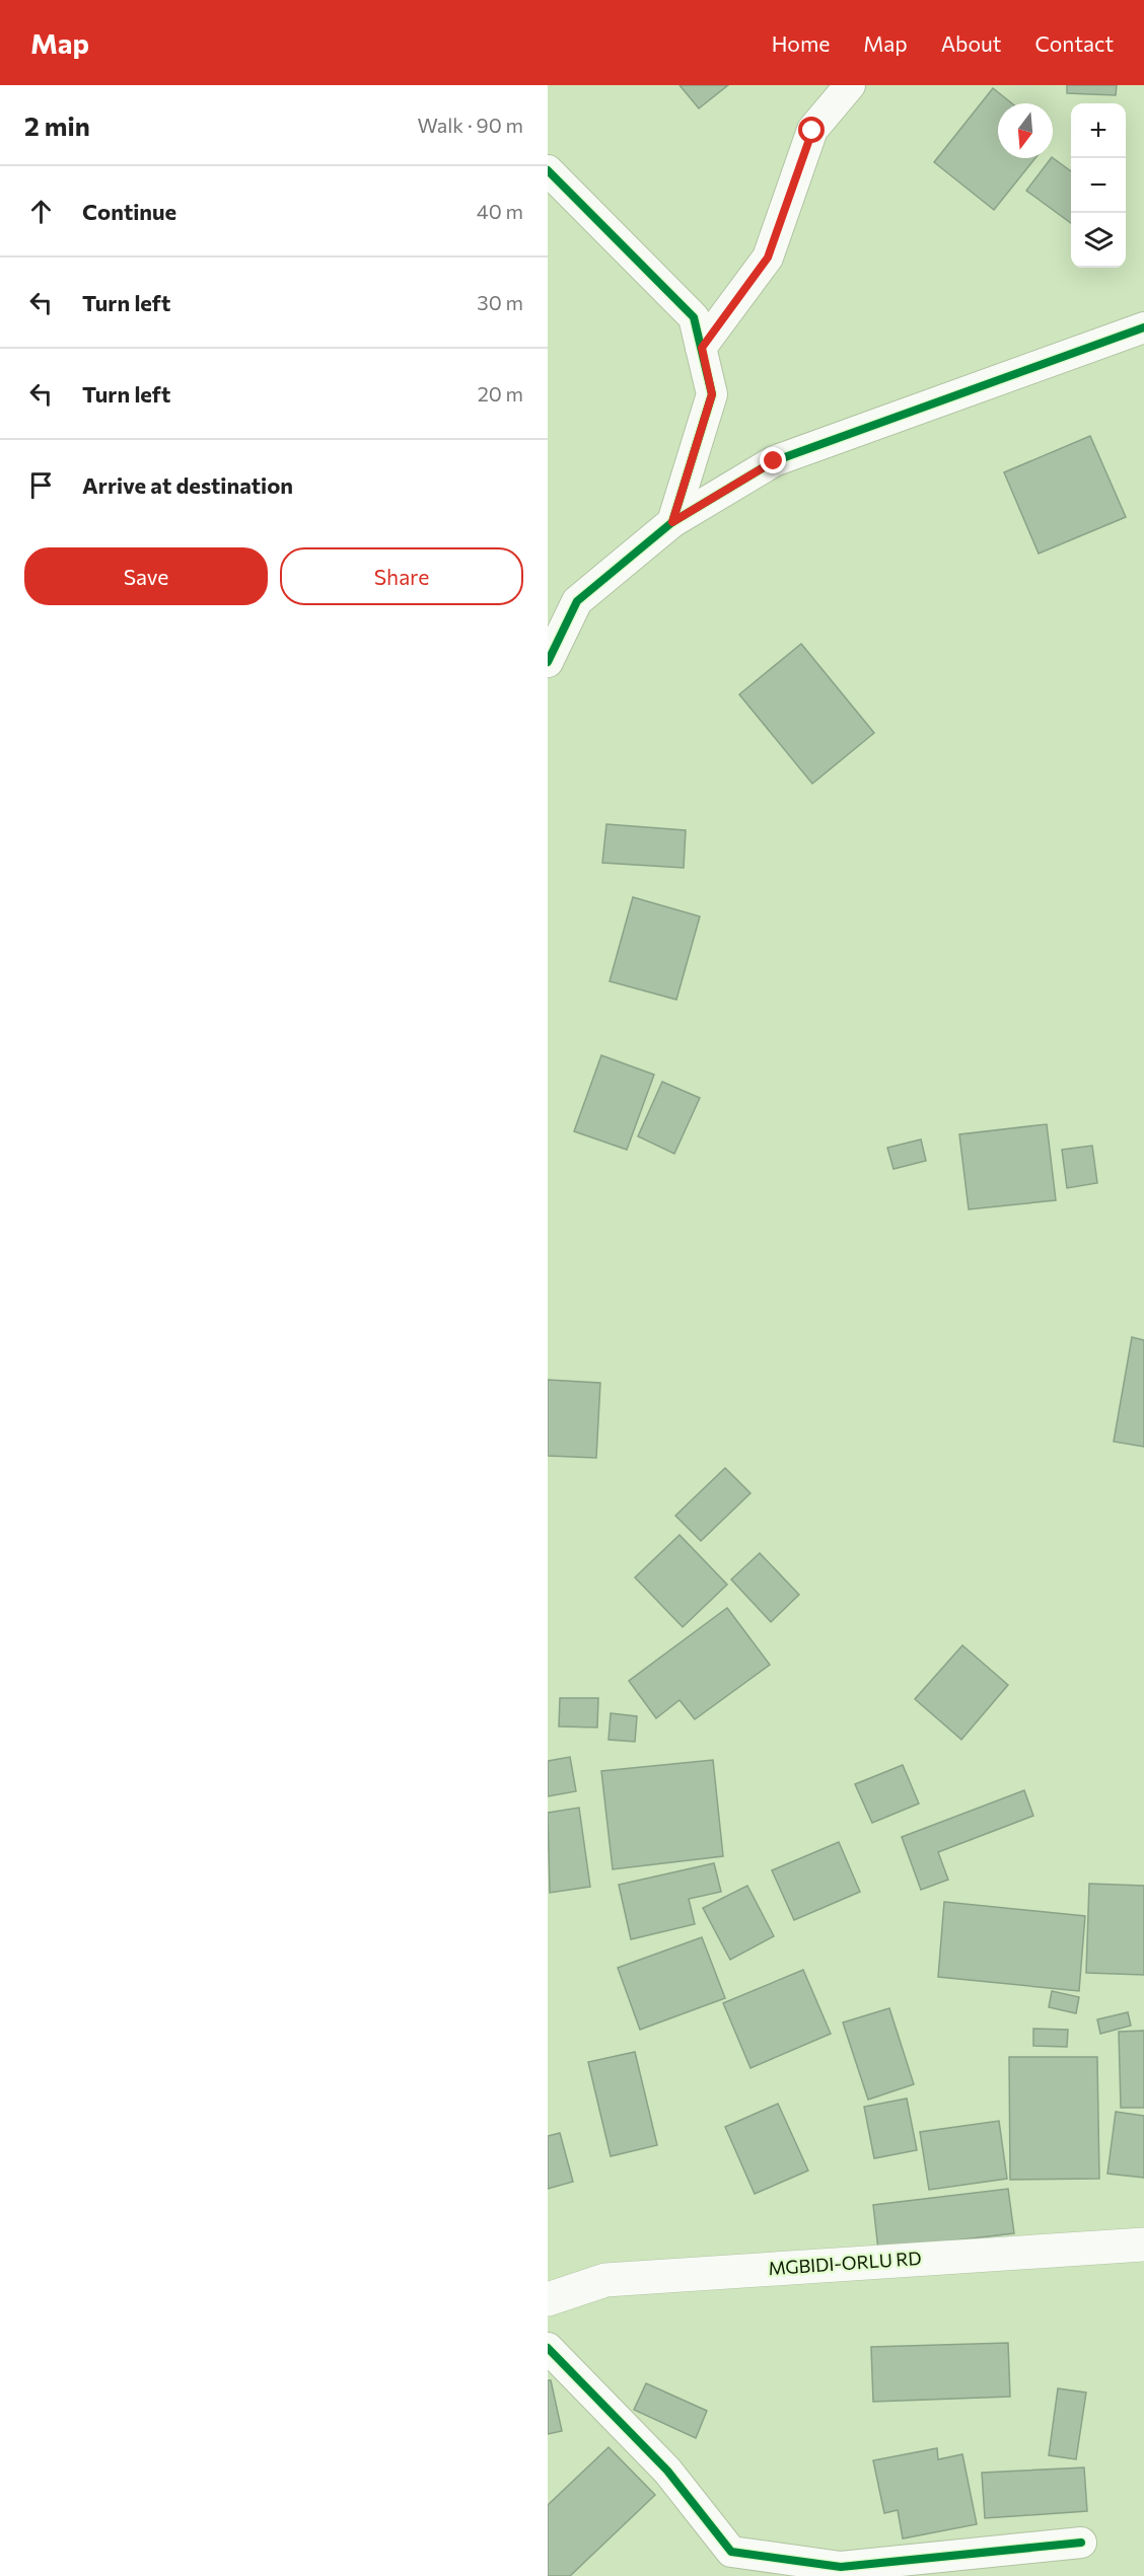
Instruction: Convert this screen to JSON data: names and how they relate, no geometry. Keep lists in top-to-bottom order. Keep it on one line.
{"streets":{"main road":["MGBIDI-ORLU RD"]},"north":"bottom","page":{"header":"Map","nav":["Home","Map","About","Contact"],"heading":["2 min","Walk · 90 m"],"map_buttons":["+","−"],"list":[["Continue","40 m"],["Turn left","30 m"],["Turn left","20 m"],"Arrive at destination"],"buttons":["Save","Share"]}}
